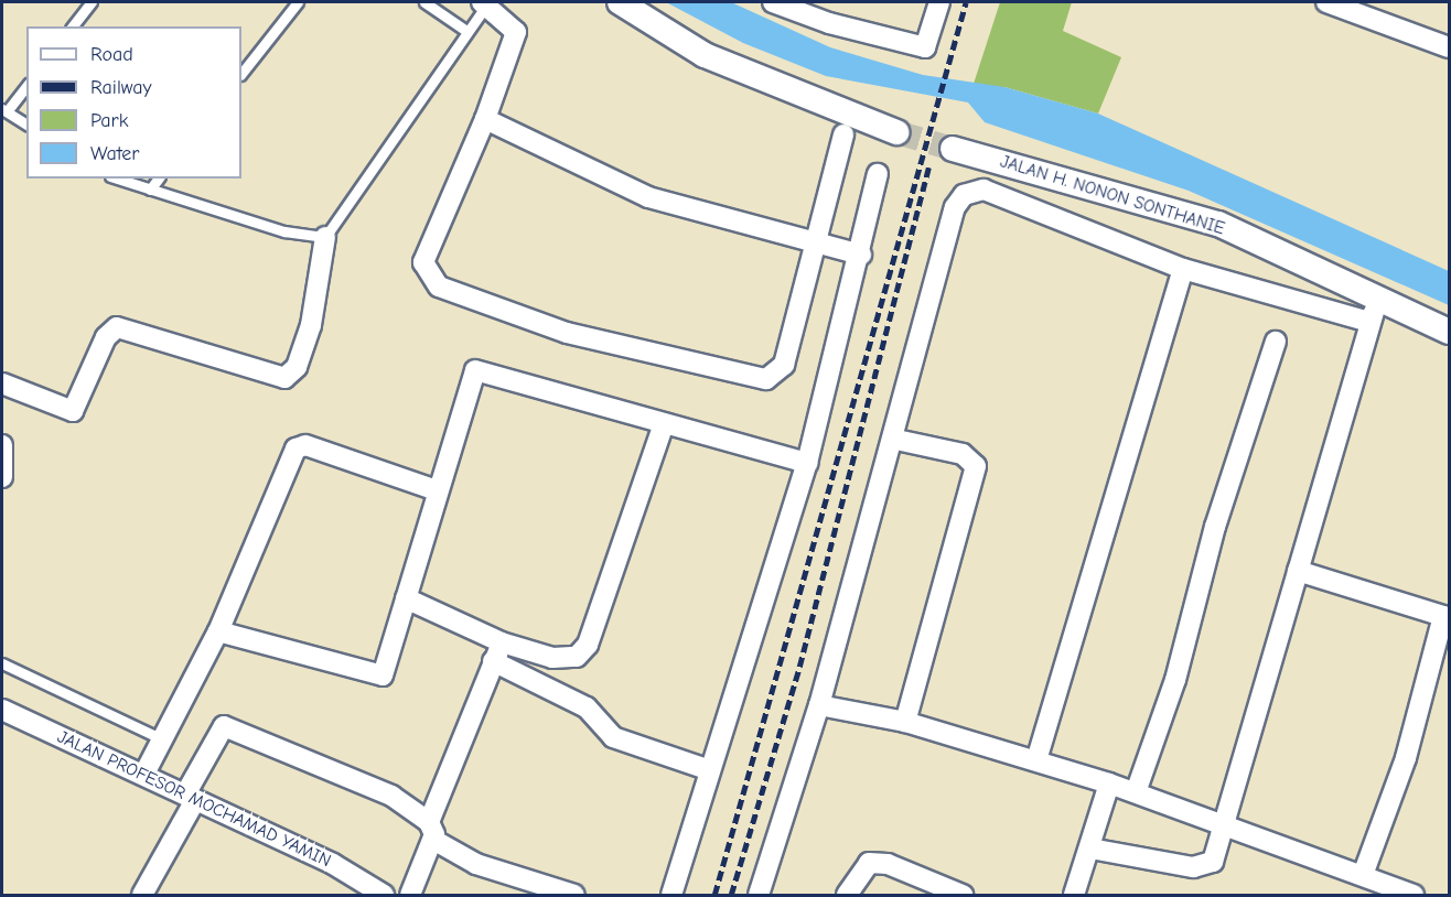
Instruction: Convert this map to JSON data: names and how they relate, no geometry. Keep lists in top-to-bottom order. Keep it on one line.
{"streets":{"street":["JALAN H. NONON SONTHANIE","JALAN PROFESOR MOCHAMAD YAMIN"]},"legend":["Road","Railway","Park","Water"]}
